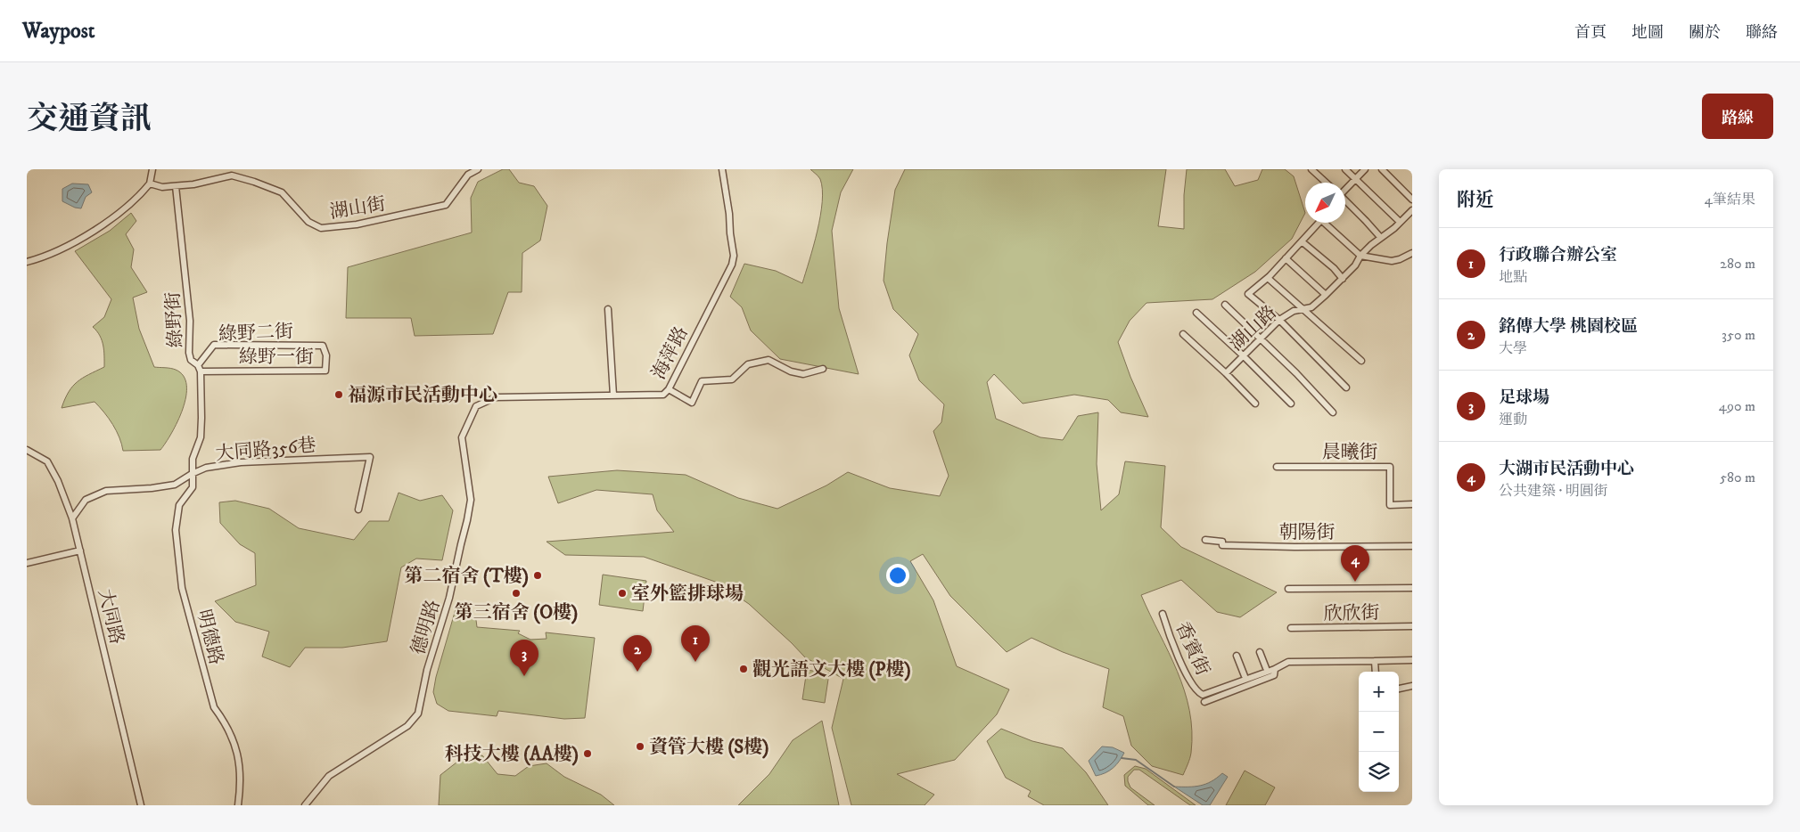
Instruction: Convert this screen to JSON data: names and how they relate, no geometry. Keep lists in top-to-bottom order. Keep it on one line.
{"streets":{"street":["湖山街","綠野街","湖山路","綠野二街","海萍路","綠野一街","大同路356巷","晨曦街","朝陽街","欣欣街","大同路","德明路","明德路","香賓街"]},"crossings":[["湖山街","綠野街"],["綠野街","綠野二街"],["綠野街","綠野一街"],["綠野街","大同路356巷"],["綠野街","明德路"],["綠野二街","綠野一街"],["海萍路","德明路"],["大同路356巷","大同路"],["大同路356巷","明德路"]],"places":["福源市民活動中心","第二宿舍 (T樓)","第三宿舍 (O樓)","室外籃排球場","觀光語文大樓 (P樓)","資管大樓 (S樓)","科技大樓 (AA樓)"],"north":"bottom left","page":{"header":"Waypost","nav":["首頁","地圖","關於","聯絡"],"title":"交通資訊","buttons":"路線","heading":["附近","4筆結果"],"list":[{"mark":"1","name":"行政聯合辦公室","note":"地點","value":"280 m"},{"mark":"2","name":"銘傳大學 桃園校區","note":"大學","value":"350 m"},{"mark":"3","name":"足球場","note":"運動","value":"490 m"},{"mark":"4","name":"大湖市民活動中心","note":"公共建築 · 明圓街","value":"580 m"}],"pins":["4","1","2","3"],"map_buttons":["+","−"]}}
